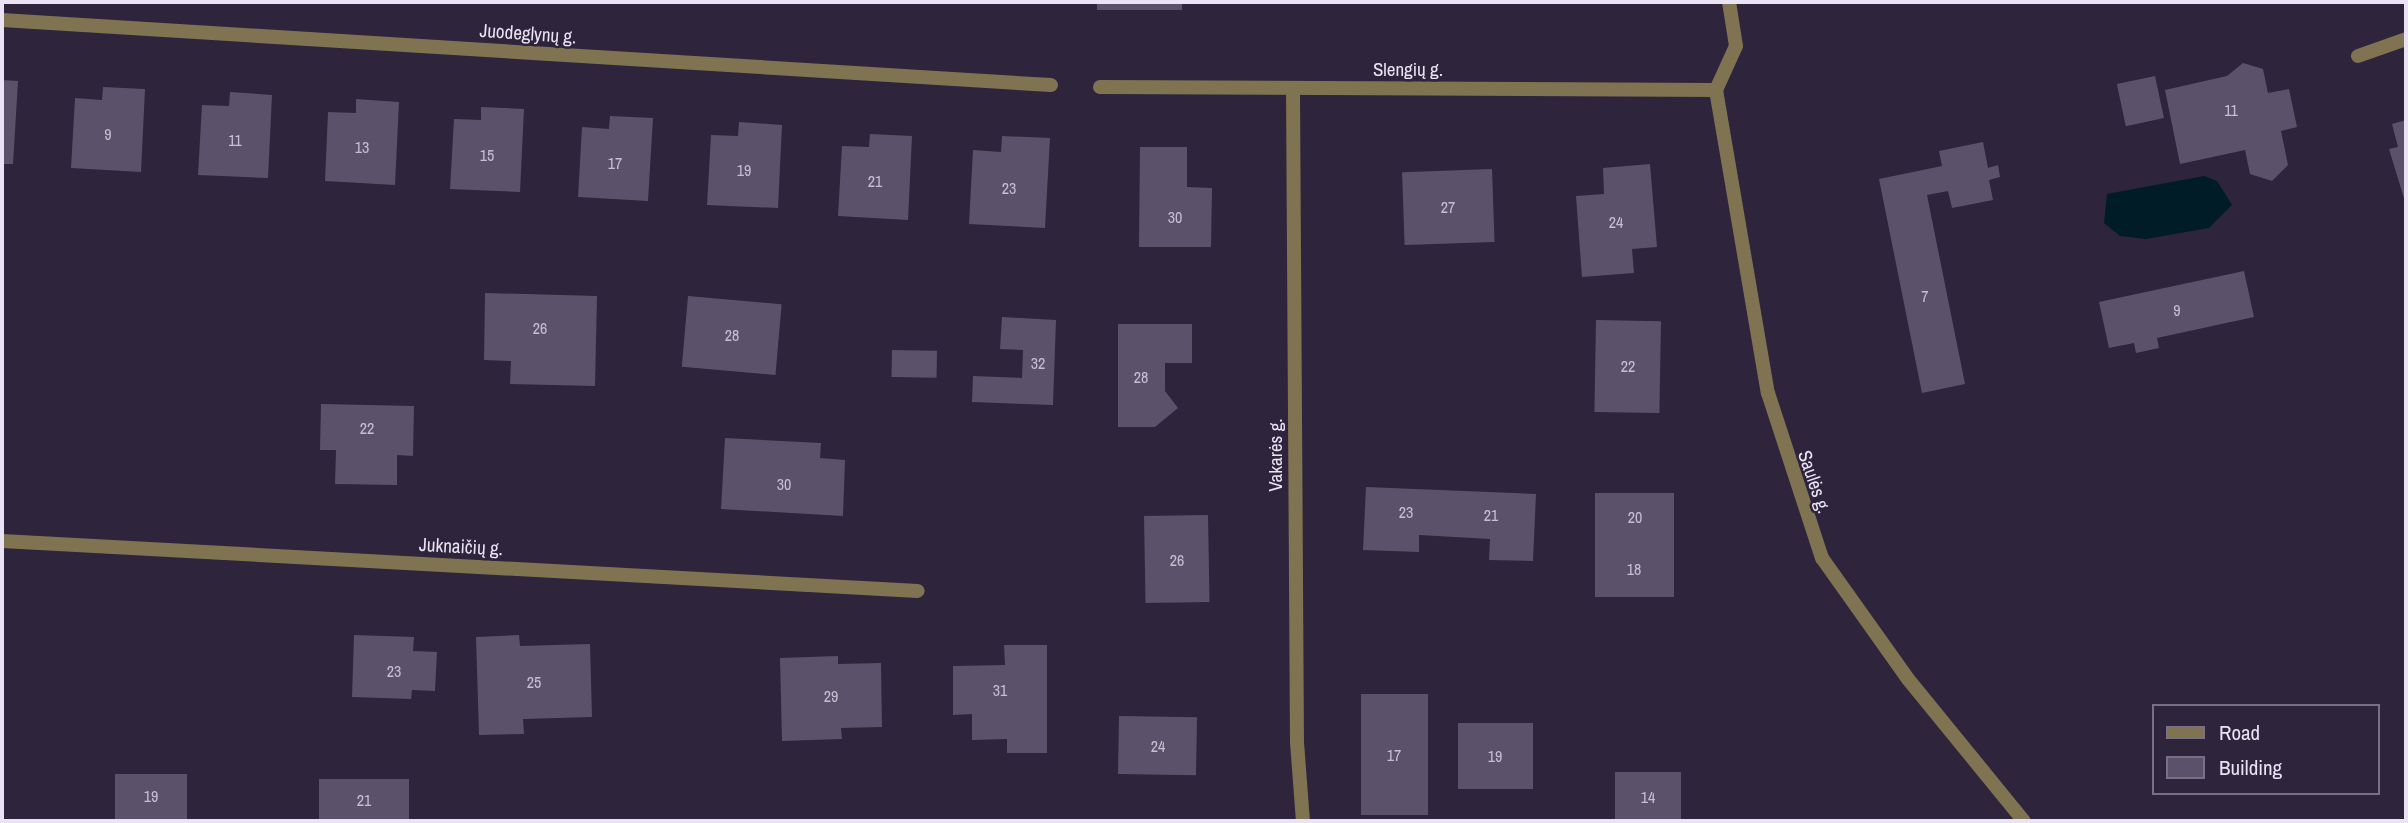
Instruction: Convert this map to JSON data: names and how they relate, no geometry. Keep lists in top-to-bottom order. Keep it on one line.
{"streets":{"street":["Juodeglynų g.","Slengių g.","Vakarės g.","Saulės g.","Juknaičių g."]},"crossings":[["Slengių g.","Vakarės g."],["Slengių g.","Saulės g."]],"house_numbers":["11","9","11","13","15","17","19","21","23","27","30","24","7","9","26","28","32","22","28","22","30","23","21","20","26","18","23","25","31","29","24","17","19","19","14","21"],"legend":["Road","Building"]}
